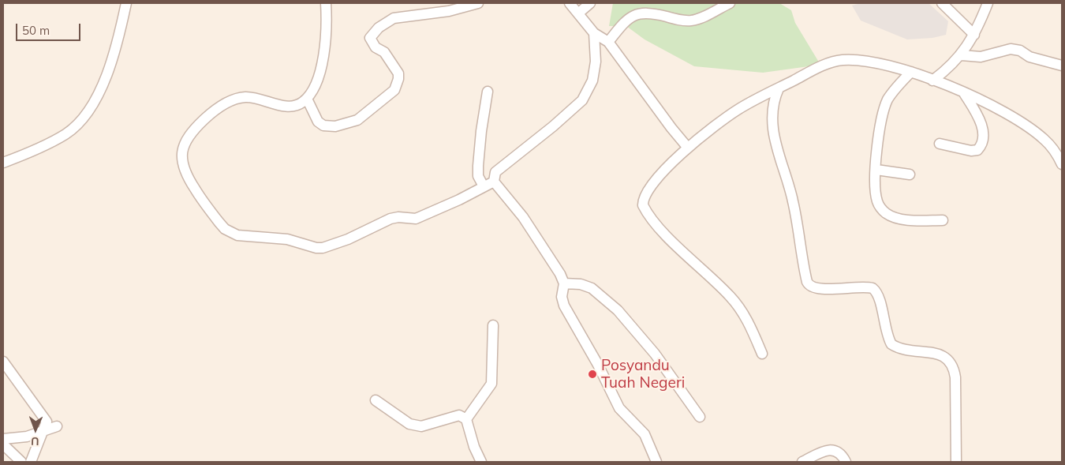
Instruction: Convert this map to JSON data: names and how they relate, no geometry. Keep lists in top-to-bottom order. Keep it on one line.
{"places":["Posyandu Tuah Negeri"],"scale_bar":"50 m","north":"bottom"}
